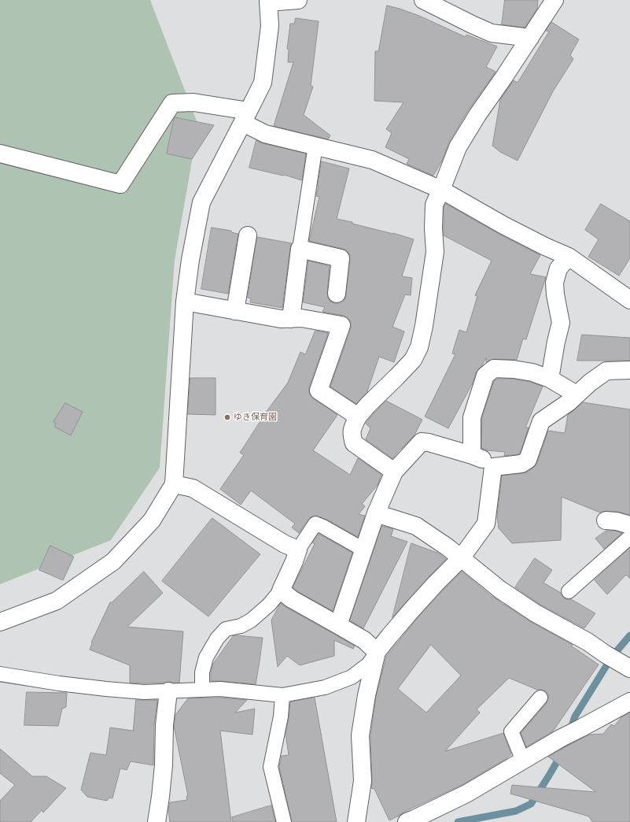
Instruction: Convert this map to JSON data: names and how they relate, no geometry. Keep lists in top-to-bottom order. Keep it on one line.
{"places":["ゆき保育園"]}
